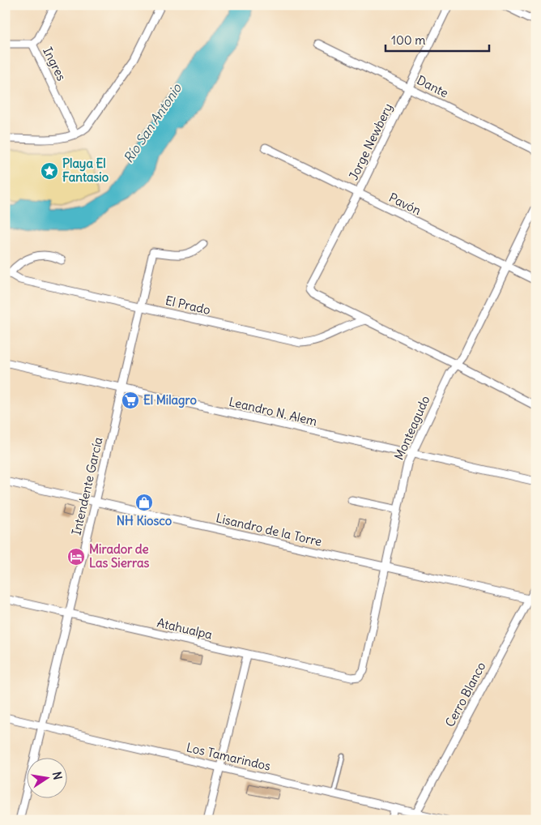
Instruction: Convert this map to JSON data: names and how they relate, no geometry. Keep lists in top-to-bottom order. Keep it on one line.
{"streets":{"street":["Ingres","Dante","Jorge Newbery","Pavón","El Prado","Leandro N. Alem","Monteagudo","Intendente García","Lisandro de la Torre","Atahualpa","Cerro Blanco","Los Tamarindos"]},"crossings":[["Dante","Jorge Newbery"],["Jorge Newbery","Pavón"],["Pavón","Monteagudo"],["El Prado","Intendente García"],["Leandro N. Alem","Monteagudo"],["Leandro N. Alem","Intendente García"],["Monteagudo","Lisandro de la Torre"],["Monteagudo","Atahualpa"],["Intendente García","Lisandro de la Torre"],["Intendente García","Atahualpa"],["Intendente García","Los Tamarindos"],["Lisandro de la Torre","Cerro Blanco"],["Cerro Blanco","Los Tamarindos"]],"water":["Río San Antonio"],"places":{"place":["Playa El Fantasio"],"supermarket":["El Milagro"],"shop":["NH Kiosco"],"hotel":["Mirador de Las Sierras"]},"scale_bar":"100 m","north":"right"}
